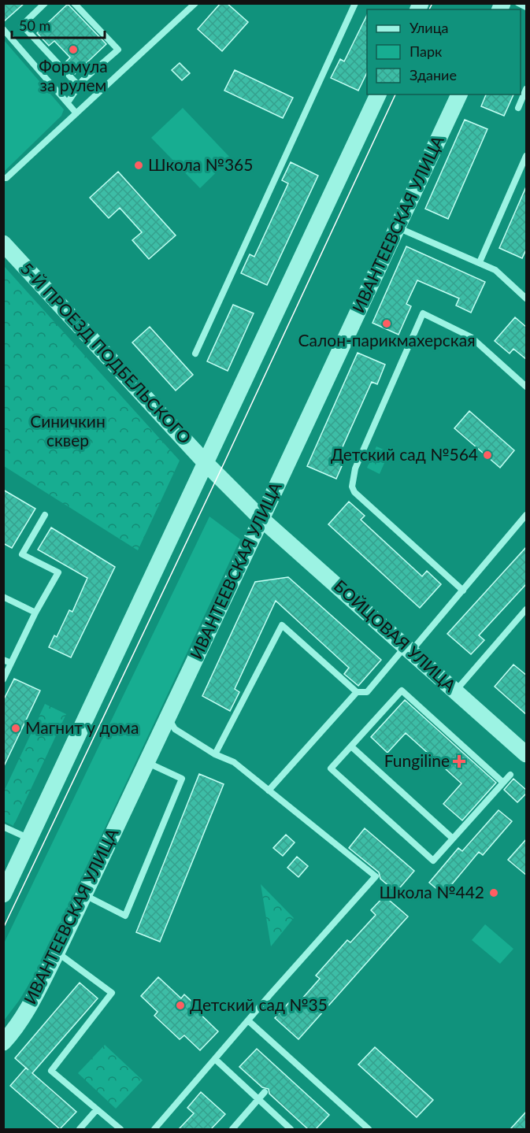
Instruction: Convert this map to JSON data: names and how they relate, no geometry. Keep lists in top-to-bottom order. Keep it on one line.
{"streets":{"street":["ИВАНТЕЕВСКАЯ УЛИЦА","5-Й ПРОЕЗД ПОДБЕЛЬСКОГО","БОЙЦОВАЯ УЛИЦА"]},"crossings":[["ИВАНТЕЕВСКАЯ УЛИЦА","5-Й ПРОЕЗД ПОДБЕЛЬСКОГО"],["ИВАНТЕЕВСКАЯ УЛИЦА","БОЙЦОВАЯ УЛИЦА"],["5-Й ПРОЕЗД ПОДБЕЛЬСКОГО","БОЙЦОВАЯ УЛИЦА"]],"parks":["Синичкин сквер"],"places":{"other":["Формула за рулем","Школа №365","Салон-парикмахерская","Детский сад №564","Магнит у дома","Школа №442","Детский сад №35"],"health":["Fungiline"]},"legend":["Улица","Парк","Здание"],"scale_bar":"50 m"}
